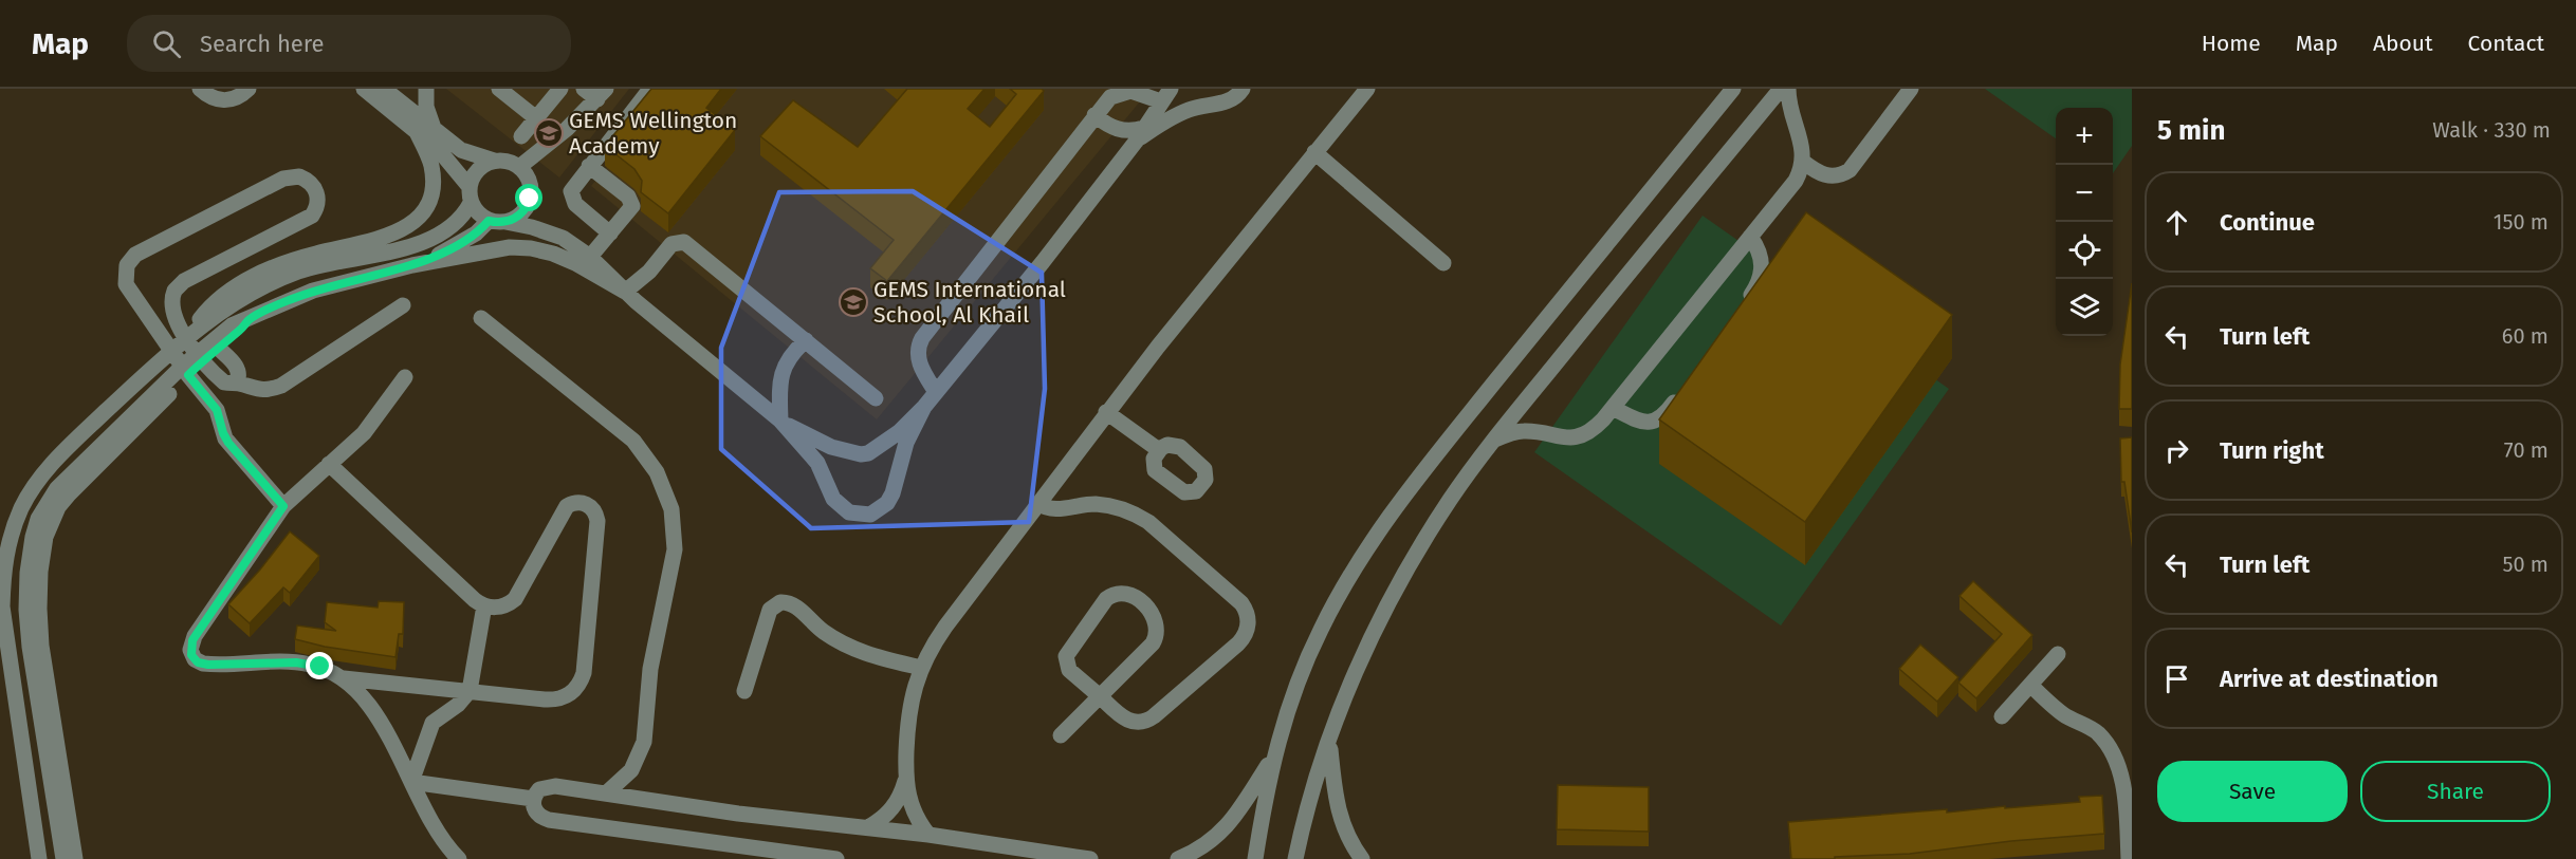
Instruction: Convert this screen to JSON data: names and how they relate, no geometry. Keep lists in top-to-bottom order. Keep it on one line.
{"places":{"school or university":["GEMS Wellington Academy","GEMS International School, Al Khail"]},"page":{"header":"Map","search":"Search here","nav":["Home","Map","About","Contact"],"heading":["5 min","Walk · 330 m"],"map_buttons":["+","−"],"list":[["Continue","150 m"],["Turn left","60 m"],["Turn right","70 m"],["Turn left","50 m"],"Arrive at destination"],"buttons":["Save","Share"]}}
